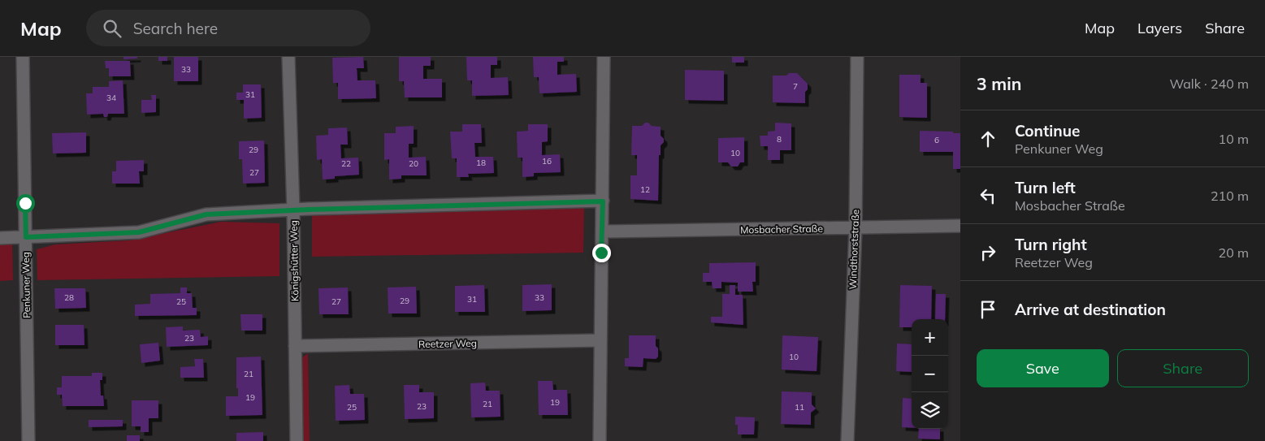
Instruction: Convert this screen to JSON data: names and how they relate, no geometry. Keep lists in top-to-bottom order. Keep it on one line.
{"streets":{"street":["Mosbacher Straße","Windthorststraße","Königshütter Weg","Penkuner Weg","Reetzer Weg"]},"crossings":[["Mosbacher Straße","Windthorststraße"],["Königshütter Weg","Reetzer Weg"]],"house_numbers":["33","7","31","34","8","6","29","10","16","18","22","20","27","12","28","33","31","29","25","27","23","10","21","19","19","21","23","25","11"],"page":{"header":"Map","search":"Search here","nav":["Map","Layers","Share"],"heading":["3 min","Walk · 240 m"],"list":[["Continue","Penkuner Weg","10 m"],["Turn left","Mosbacher Straße","210 m"],["Turn right","Reetzer Weg","20 m"],"Arrive at destination"],"map_buttons":["+","−"],"buttons":["Save","Share"]}}
